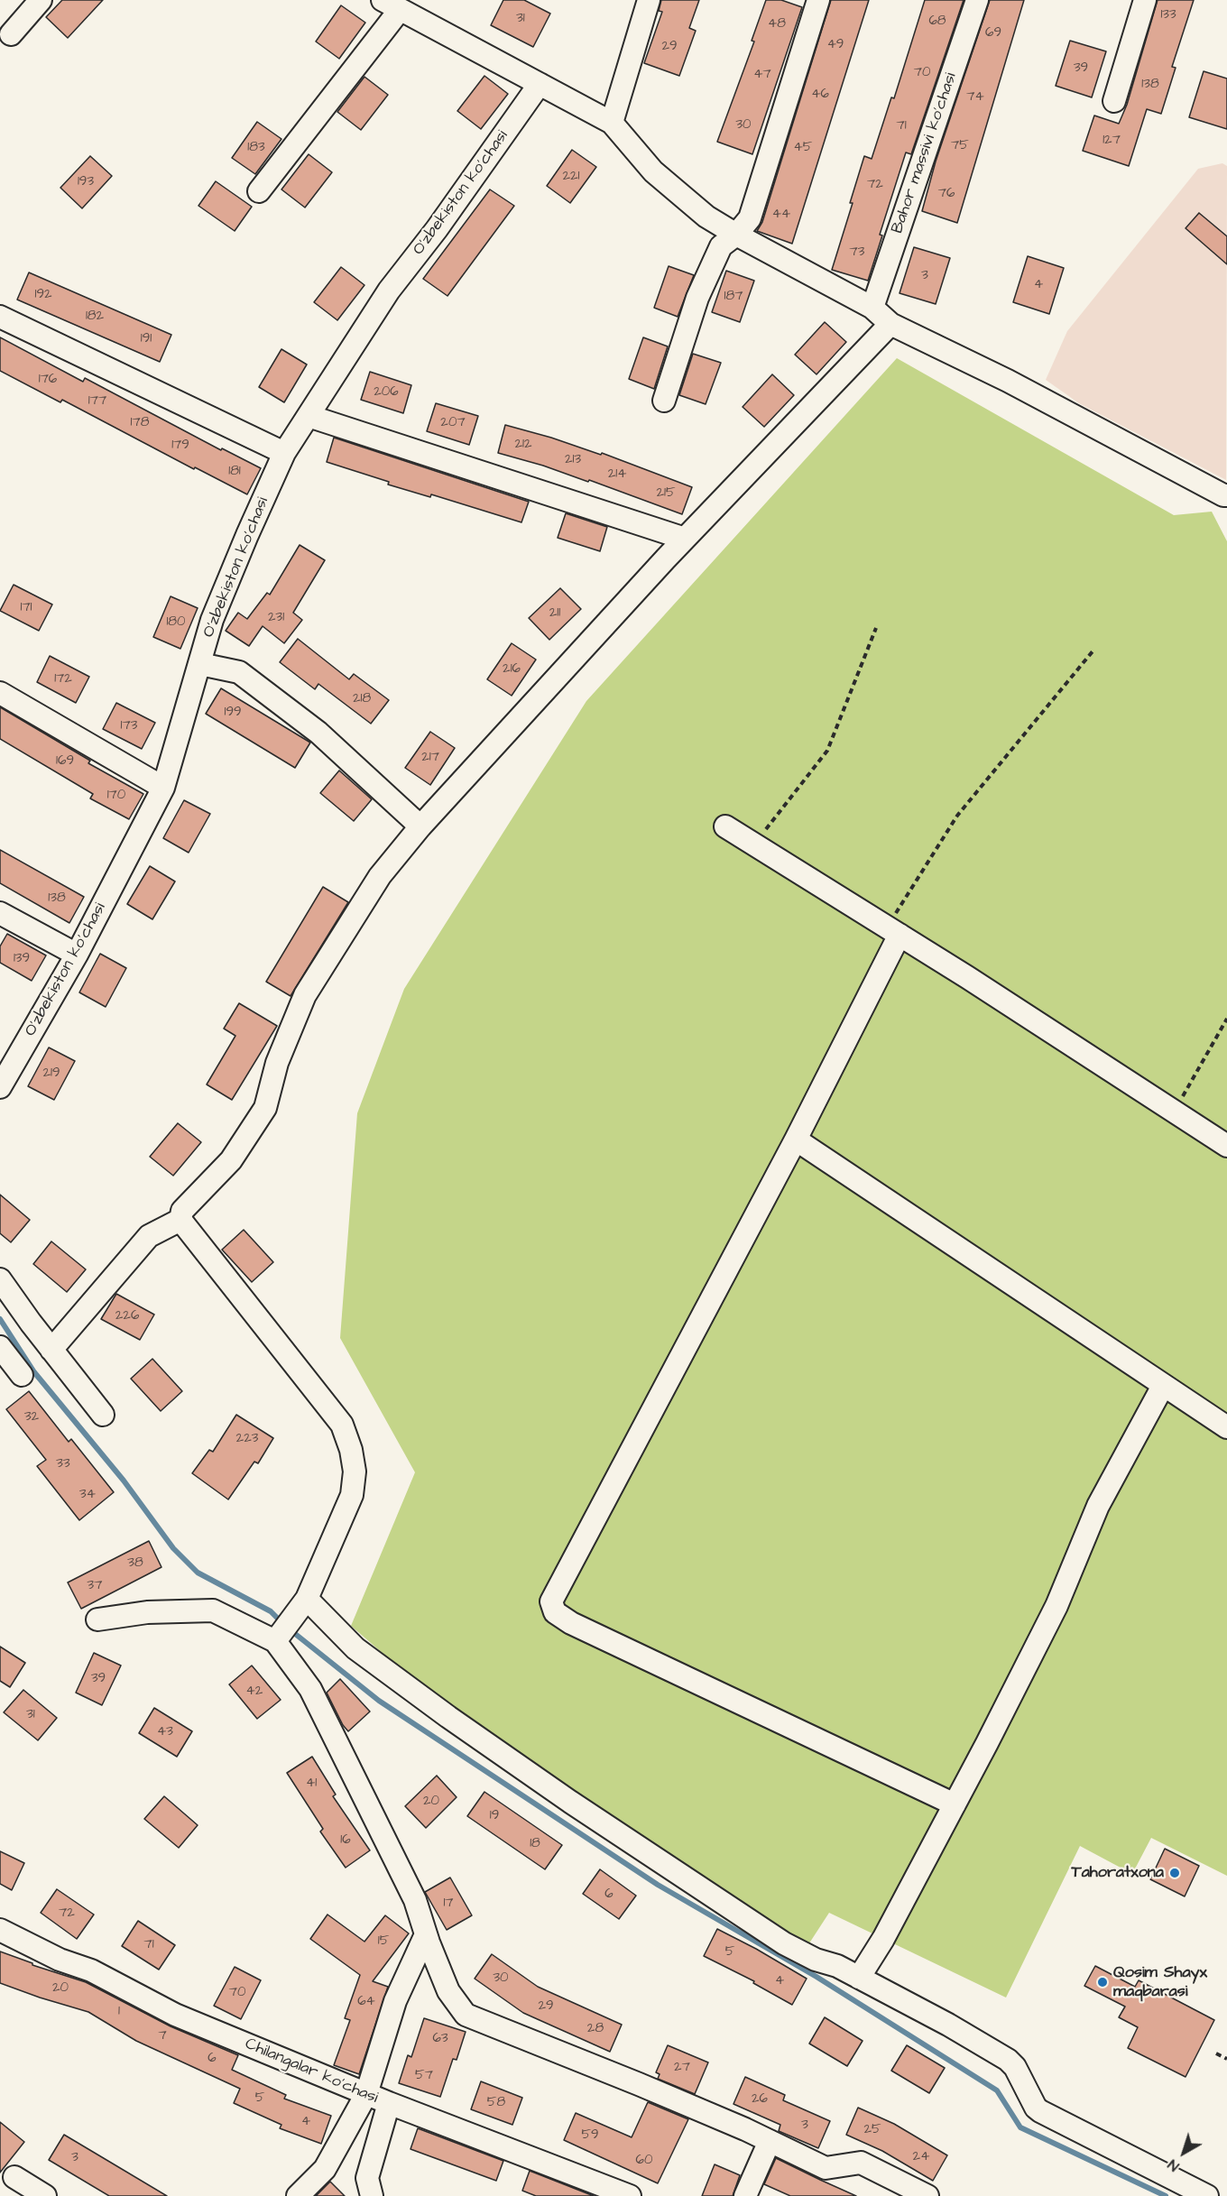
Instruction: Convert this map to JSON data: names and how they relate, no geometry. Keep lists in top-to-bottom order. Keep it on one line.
{"streets":{"street":["Bahor massivi ko'chasi","O‘zbekiston ko‘chasi","Chilangalar ko'chasi"]},"places":["Tahoratxona","Qosim Shayx maqbarasi"],"house_numbers":["133","31","68","48","69","49","29","39","70","47","138","46","74","30","71","127","75","183","45","221","193","72","76","44","73","3","4","192","187","182","191","176","206","177","178","207","212","179","213","181","214","215","171","211","231","180","216","172","218","199","173","217","169","170","138","139","219","226","32","223","33","34","38","37","39","42","31","43","41","20","19","16","18","6","17","72","15","71","5","30","4","20","70","64","29","1","28","7","63","6","27","57","5","26","58","4","3","25","59","24","3","60"],"north":"bottom left"}
